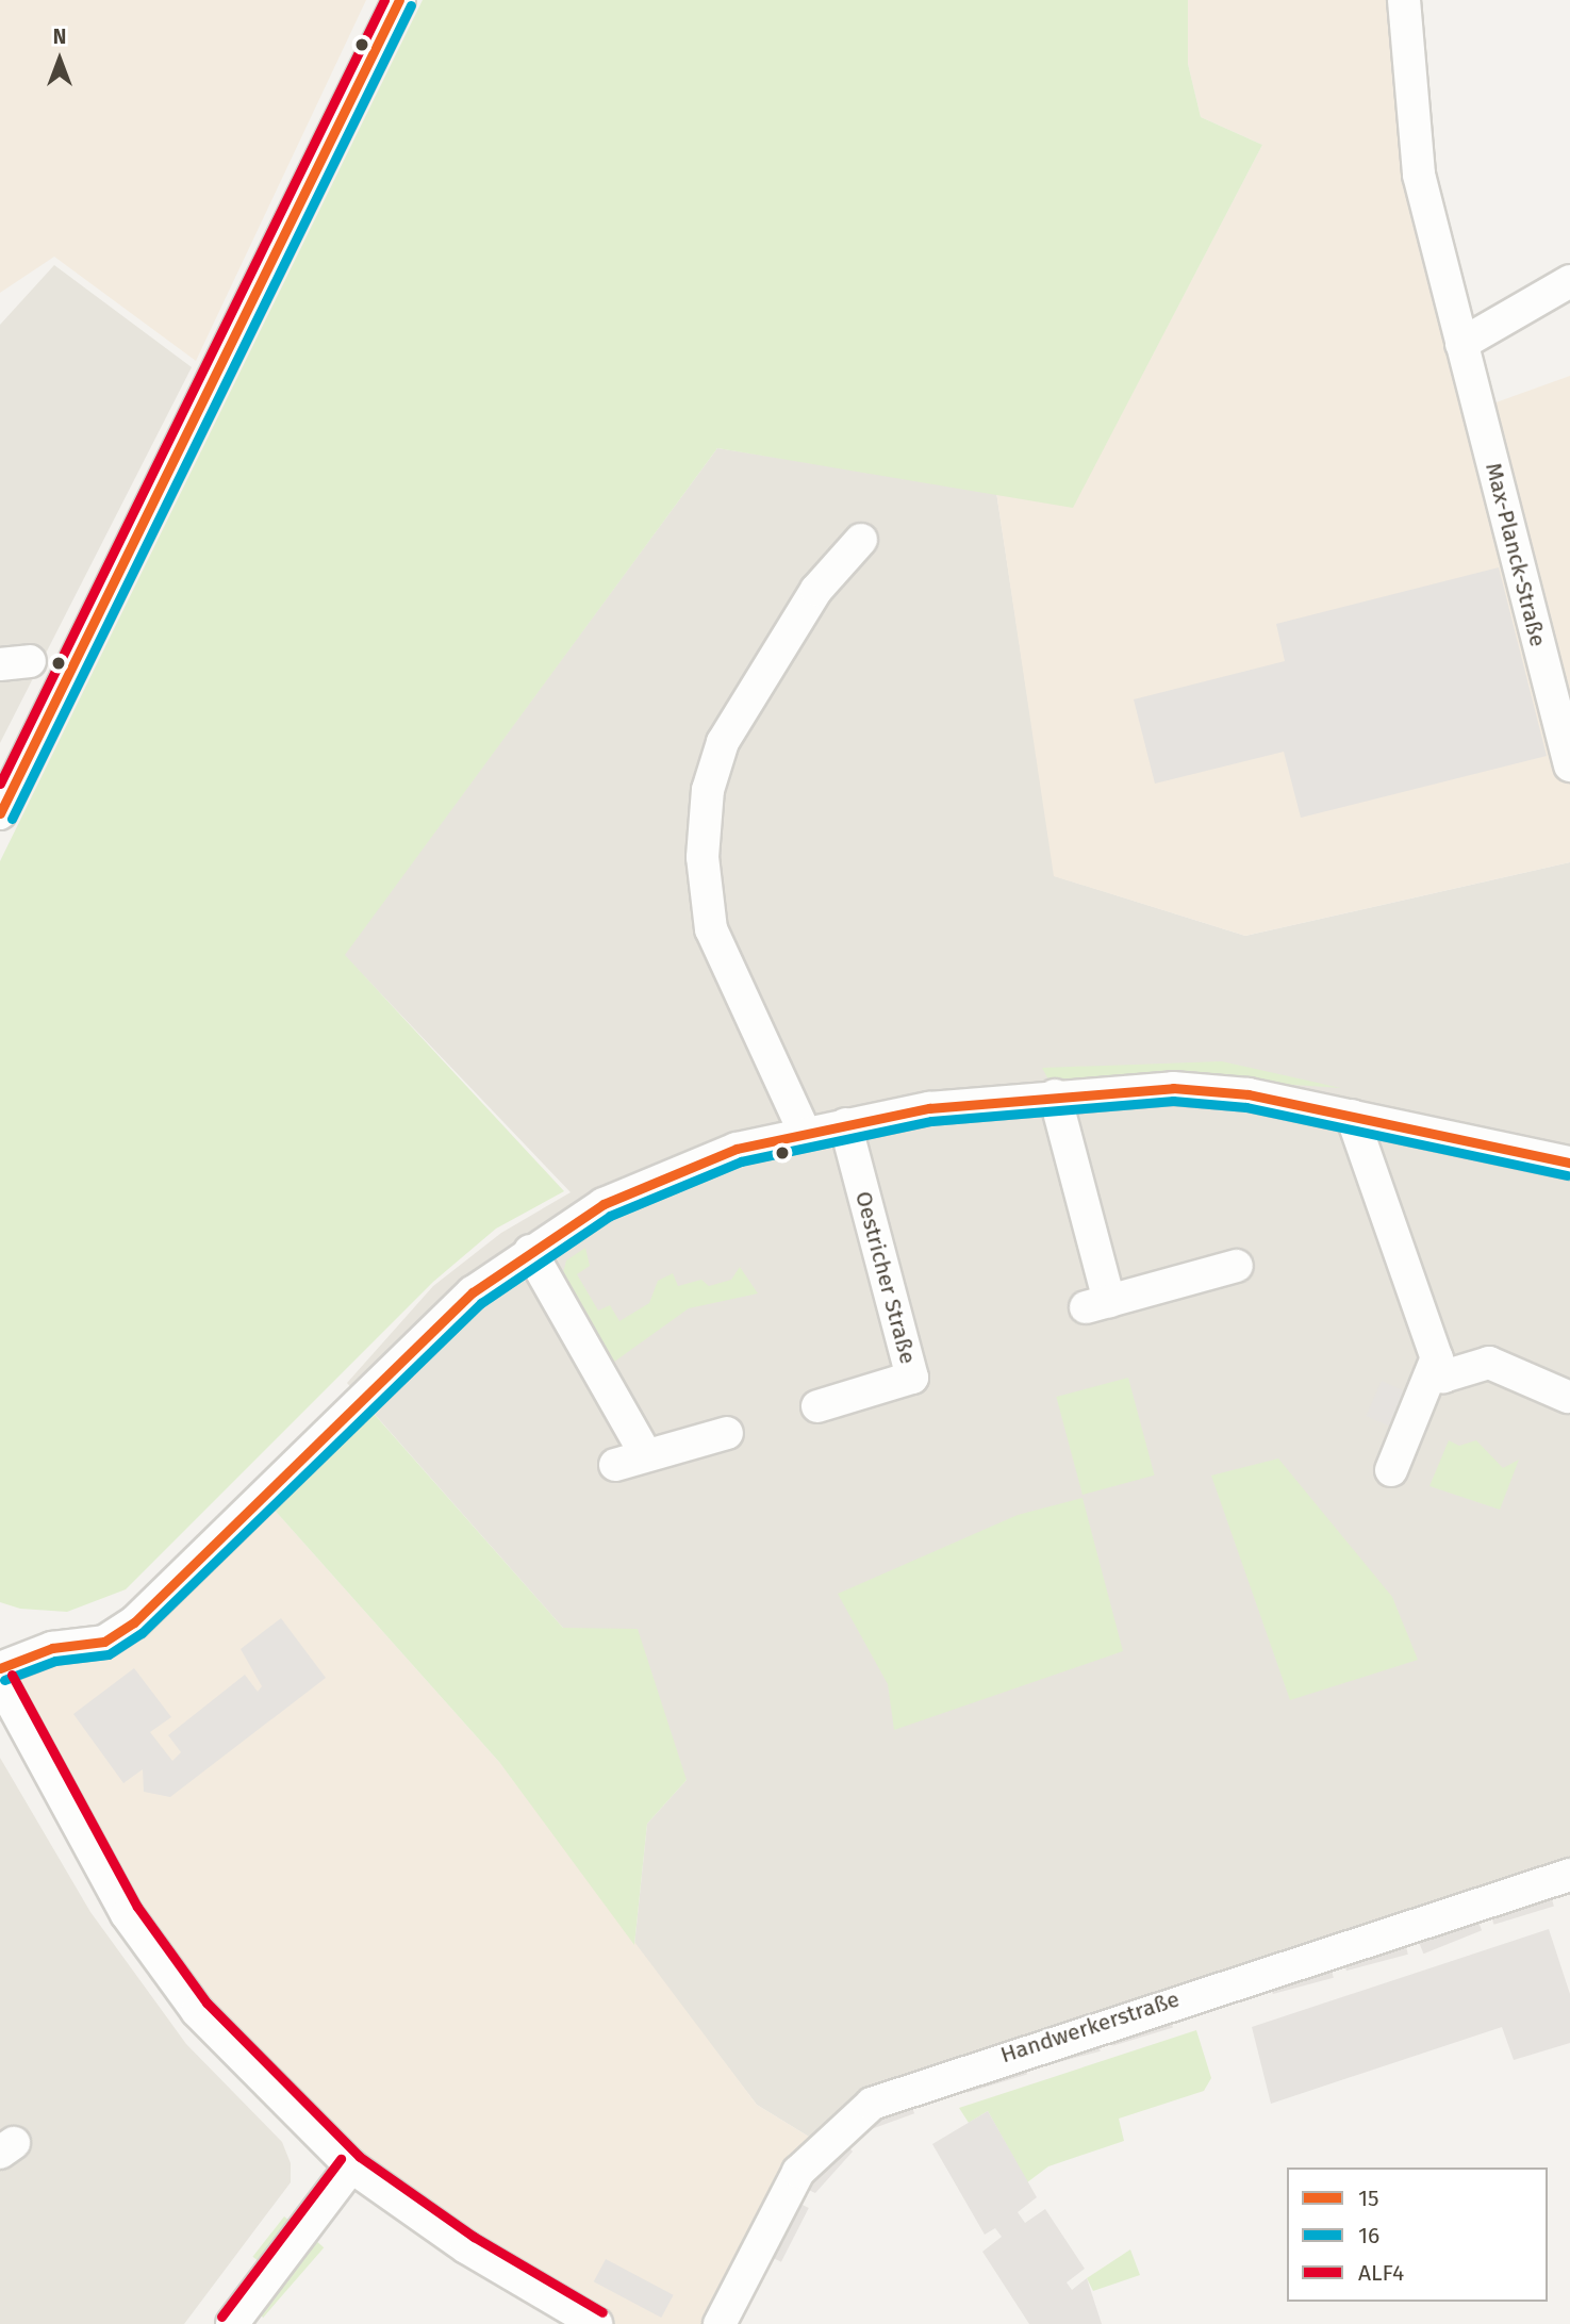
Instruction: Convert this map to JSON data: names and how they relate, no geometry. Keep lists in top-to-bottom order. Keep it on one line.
{"streets":{"street":["Max-Planck-Straße","Oestricher Straße","Handwerkerstraße"]},"lines":["transit line 15","transit line ALF4","transit line 16"],"legend":["15","16","ALF4"],"north":"top"}
